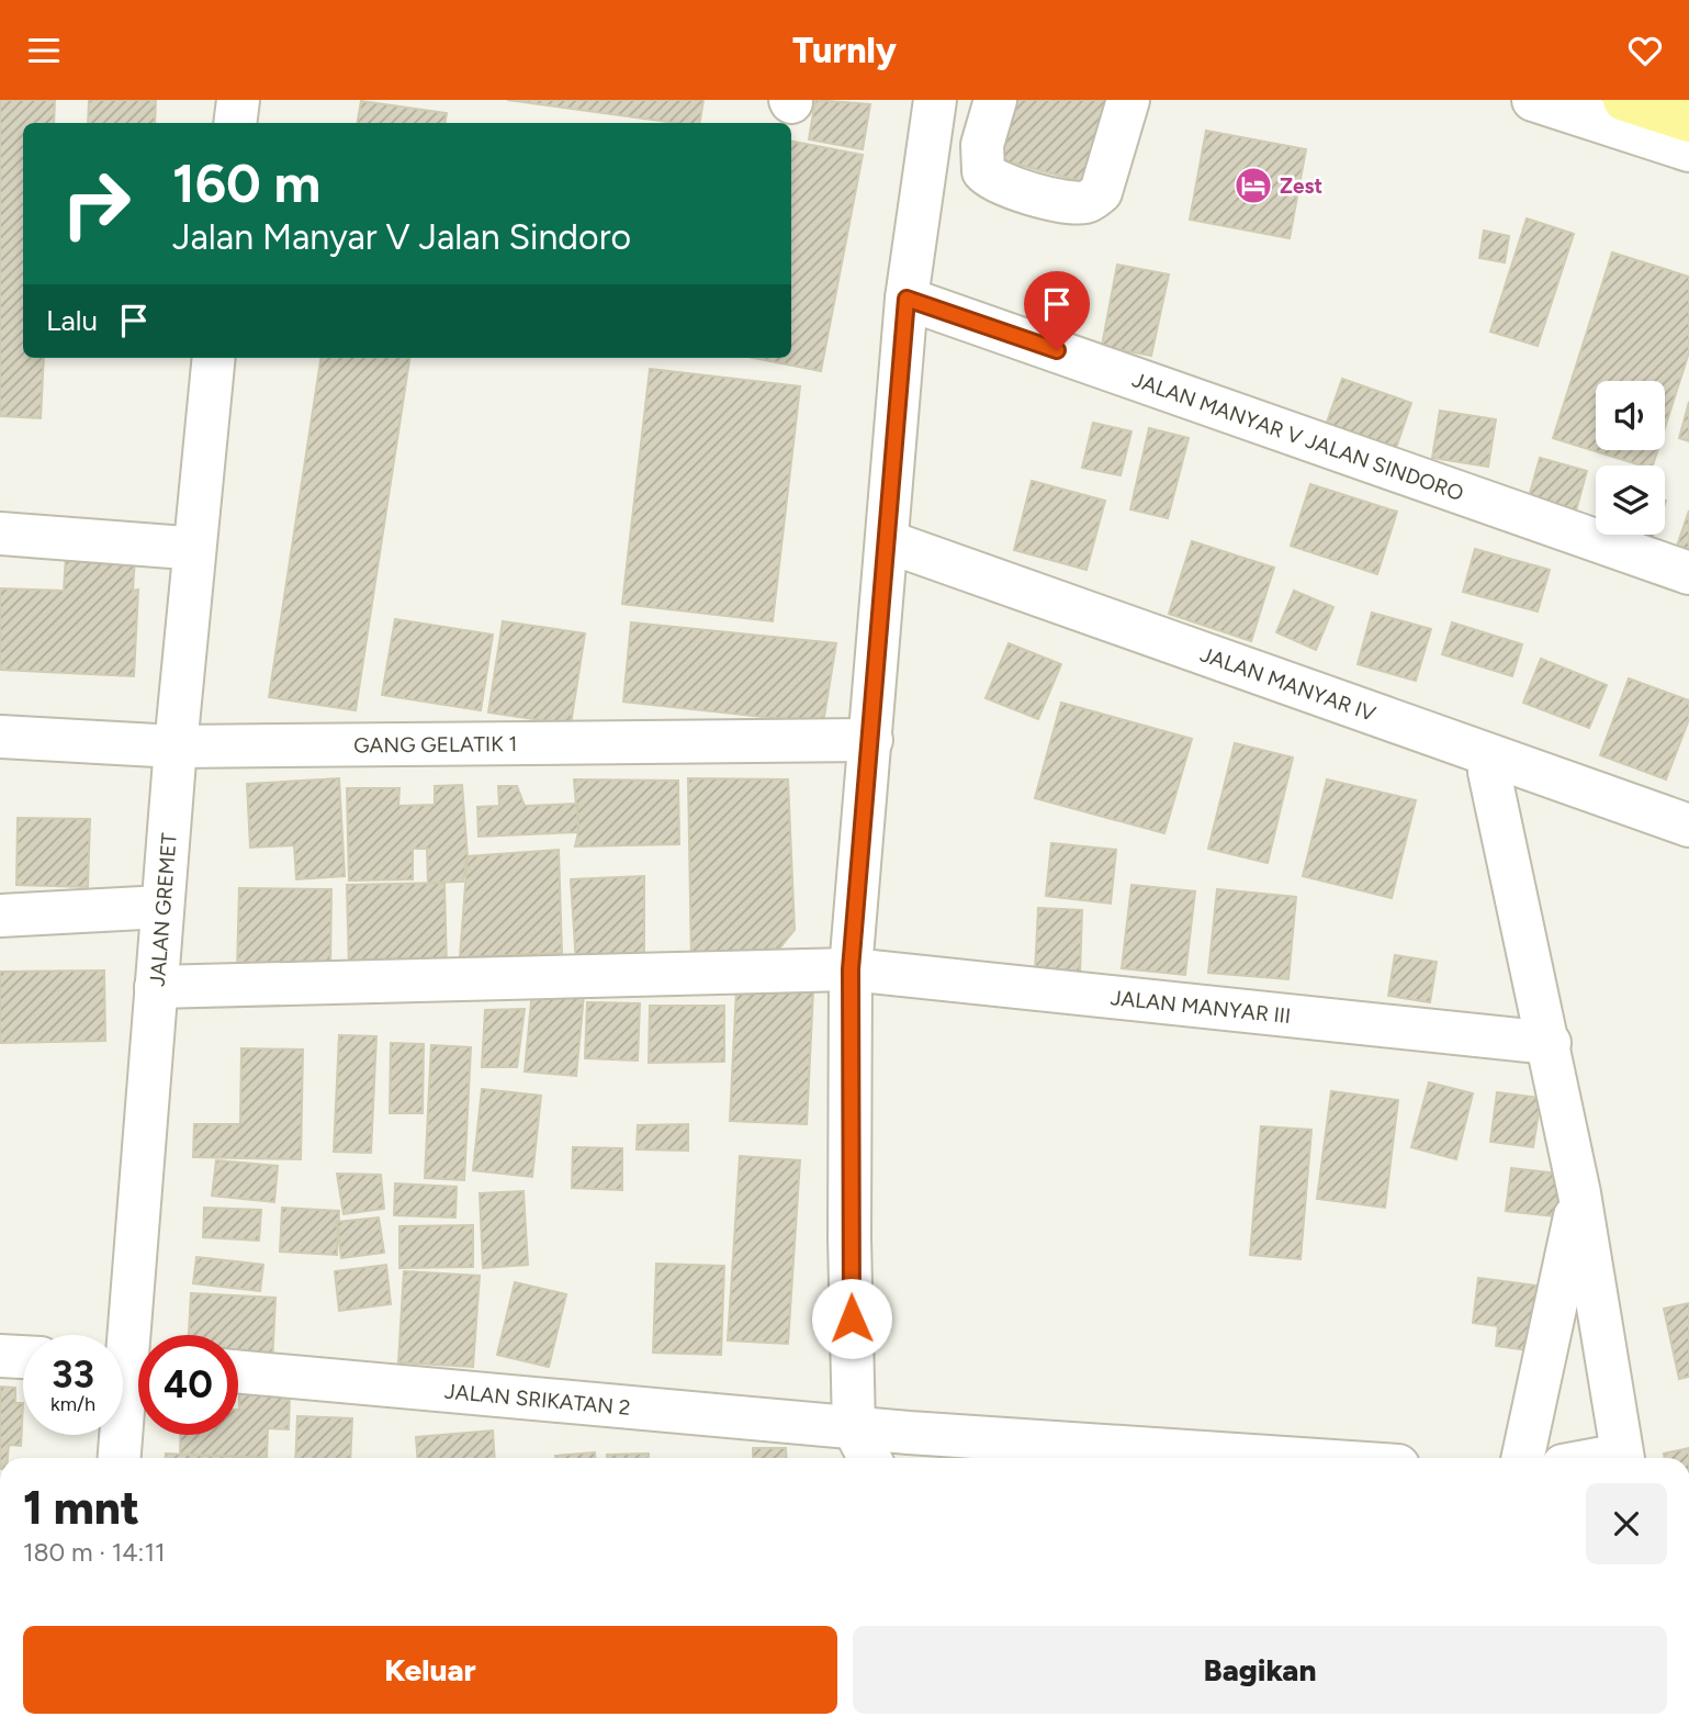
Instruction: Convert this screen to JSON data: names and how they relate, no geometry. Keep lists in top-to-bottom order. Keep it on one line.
{"streets":{"street":["JALAN MANYAR V JALAN SINDORO","JALAN MANYAR IV","GANG GELATIK 1","JALAN GREMET","JALAN MANYAR III","JALAN SRIKATAN 2"]},"crossings":[["GANG GELATIK 1","JALAN GREMET"],["JALAN GREMET","JALAN MANYAR III"]],"places":{"hotel":["Zest"]},"page":{"header":"Turnly","turn":["160 m","Jalan Manyar V Jalan Sindoro"],"then":"Lalu","speed":"33 km/h","limit":"40","heading":["1 mnt","180 m · 14:11"],"buttons":["Keluar","Bagikan"]}}
